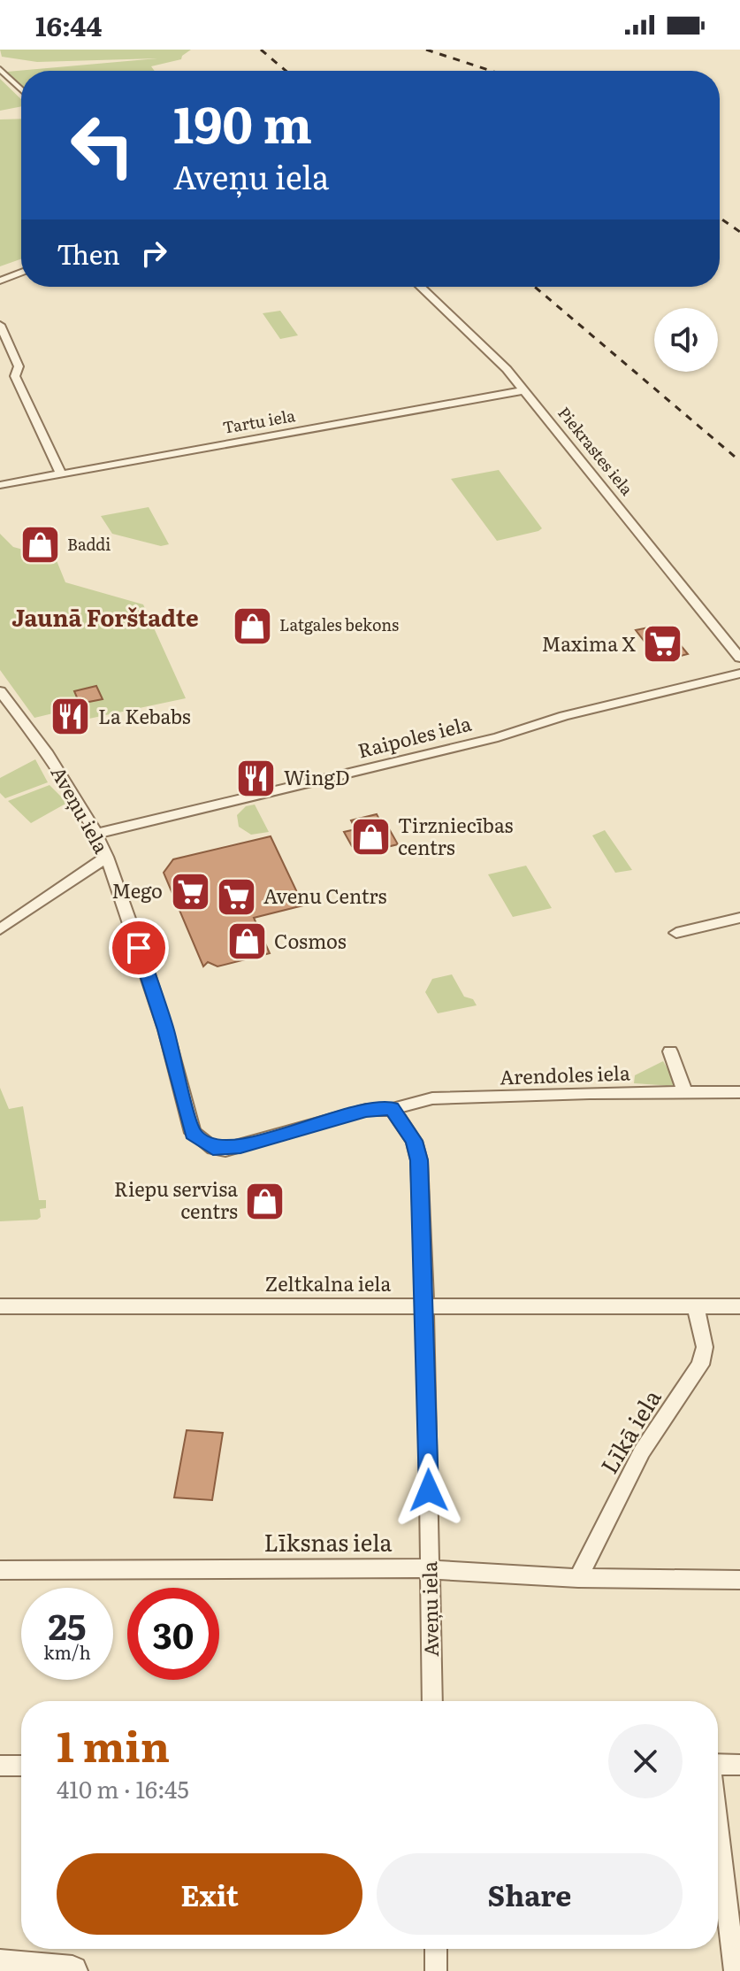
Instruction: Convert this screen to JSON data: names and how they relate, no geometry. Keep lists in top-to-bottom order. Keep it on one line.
{"streets":{"street":["Tartu iela","Piekrastes iela","Raipoles iela","Aveņu iela","Arendoles iela","Zeltkalna iela","Līkā iela","Līksnas iela"]},"crossings":[["Tartu iela","Piekrastes iela"],["Raipoles iela","Aveņu iela"],["Aveņu iela","Arendoles iela"],["Aveņu iela","Zeltkalna iela"],["Aveņu iela","Līksnas iela"],["Zeltkalna iela","Līkā iela"],["Līkā iela","Līksnas iela"]],"districts":["Jaunā Forštadte"],"places":{"shop":["Baddi","Latgales bekons","Tirzniecības centrs","Cosmos","Riepu servisa centrs"],"supermarket":["Maxima X","Mego","Avenu Centrs"],"restaurant":["La Kebabs","WingD"]},"page":{"status":"16:44","turn":["190 m","Aveņu iela"],"then":"Then","speed":"25 km/h","limit":"30","heading":["1 min","410 m · 16:45"],"buttons":["Exit","Share"]}}
